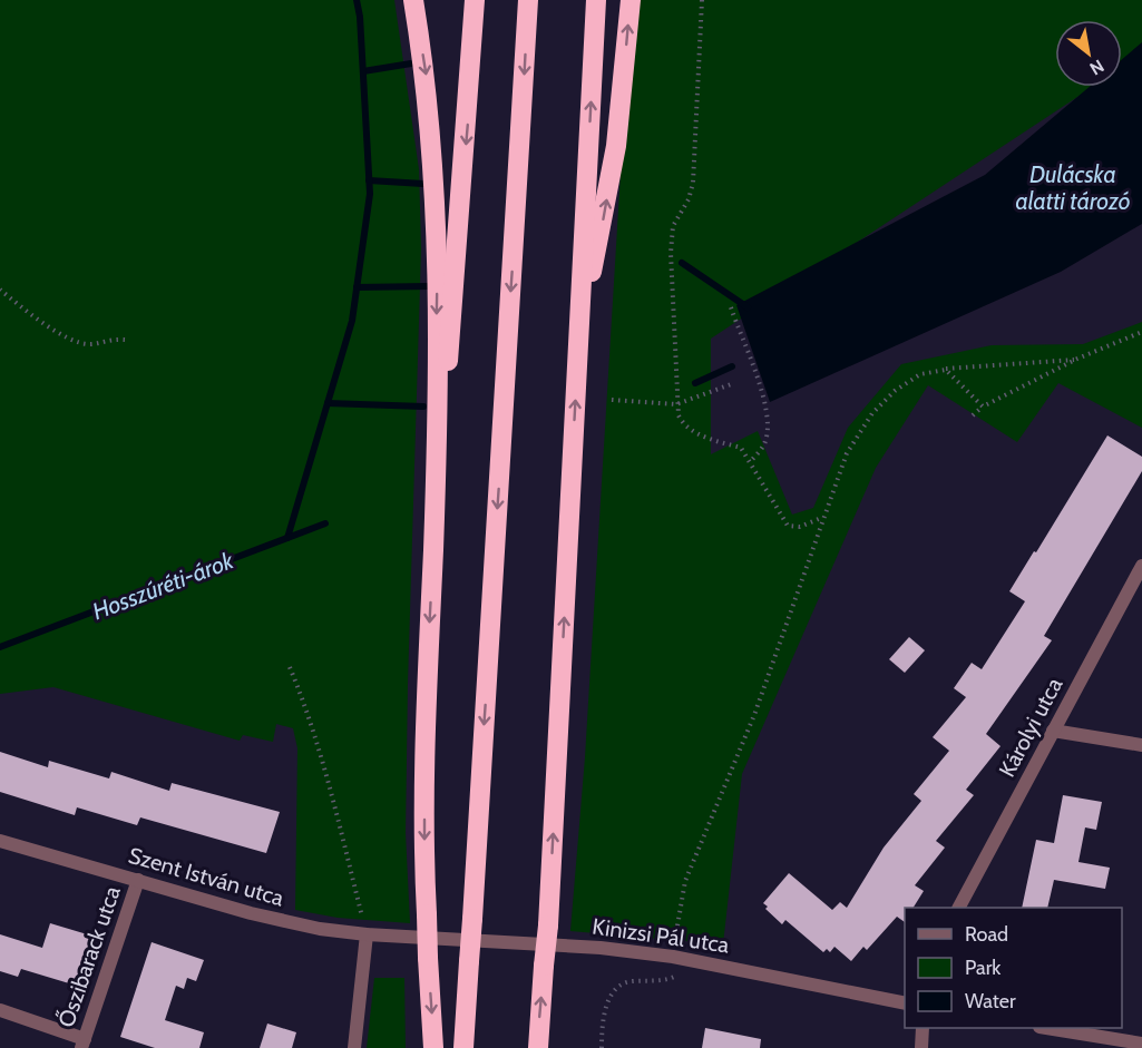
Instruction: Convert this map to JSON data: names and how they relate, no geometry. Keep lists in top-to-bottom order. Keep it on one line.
{"streets":{"street":["Károlyi utca","Szent István utca","Kinizsi Pál utca","Őszibarack utca"]},"crossings":[["Szent István utca","Kinizsi Pál utca"],["Szent István utca","Őszibarack utca"]],"water":["Dulácska alatti tározó","Hosszúréti-árok"],"legend":["Road","Park","Water"],"north":"bottom right"}
